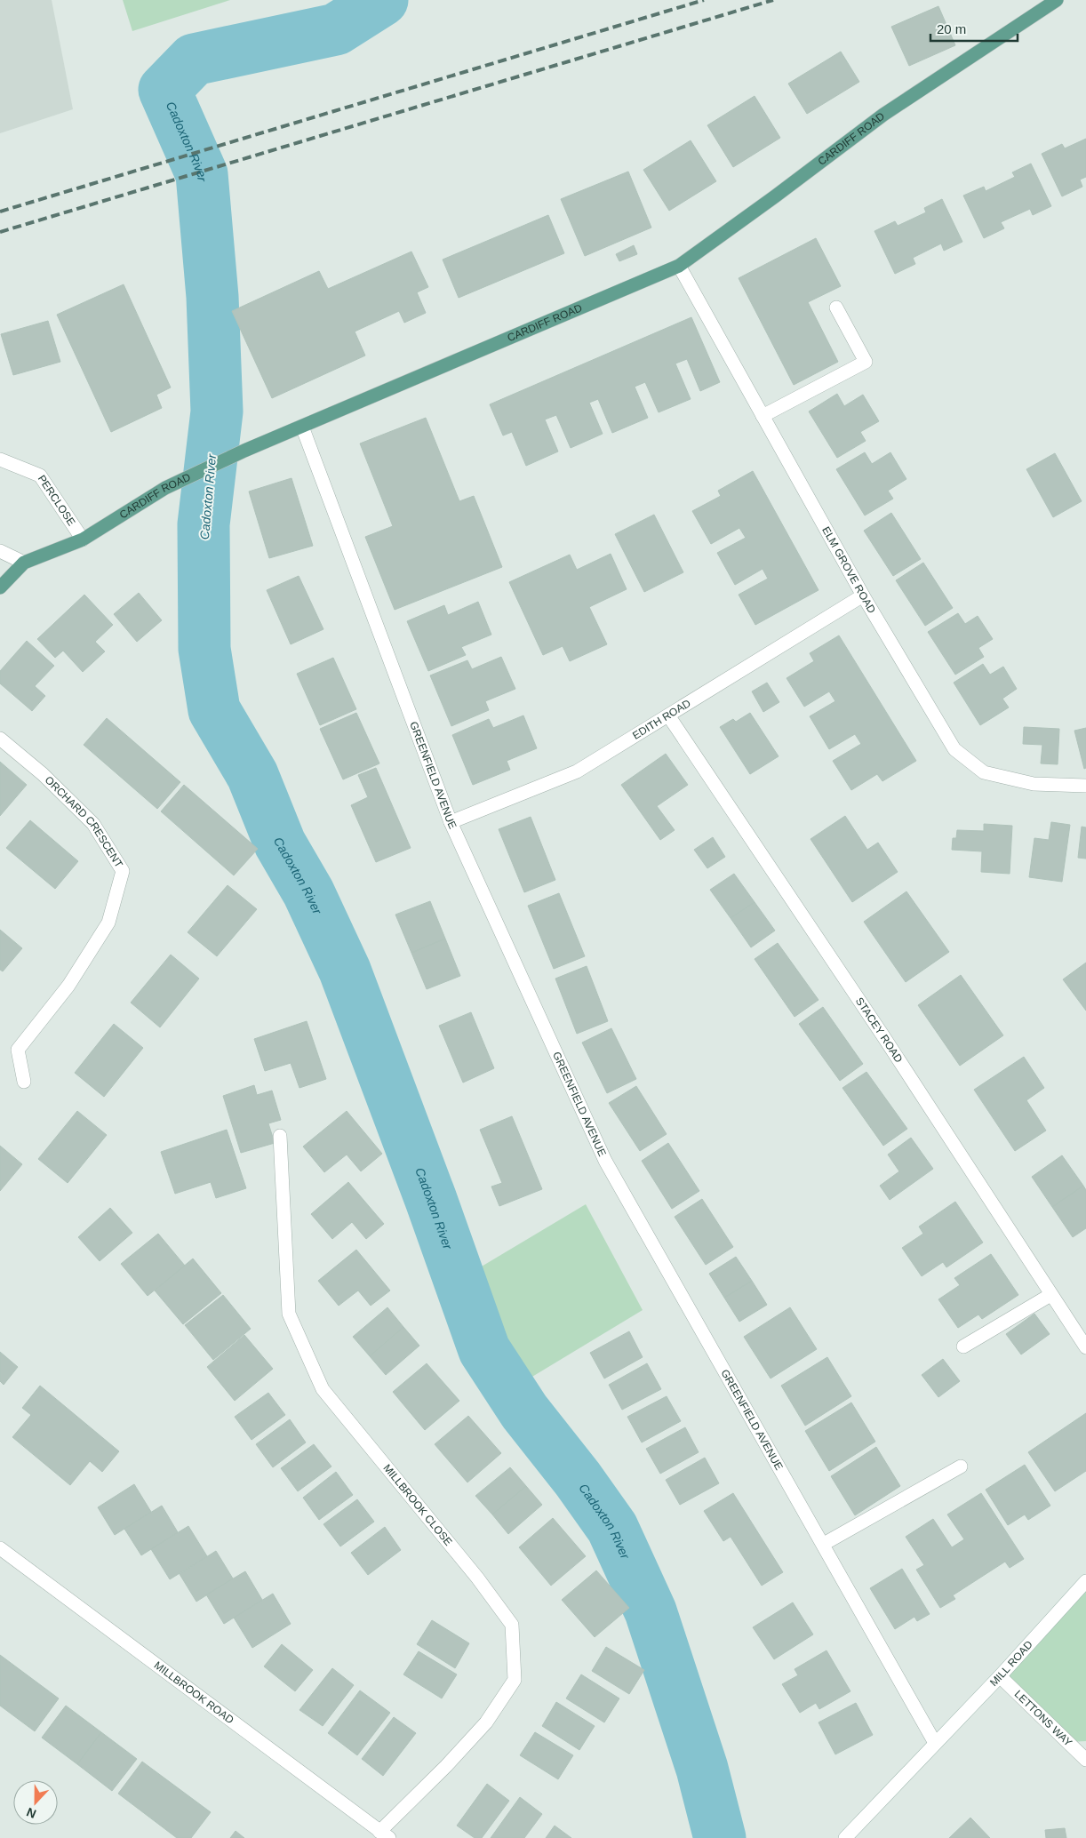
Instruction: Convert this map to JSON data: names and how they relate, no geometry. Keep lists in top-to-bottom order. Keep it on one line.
{"streets":{"main road":["CARDIFF ROAD"],"street":["PERCLOSE","ELM GROVE ROAD","EDITH ROAD","GREENFIELD AVENUE","ORCHARD CRESCENT","STACEY ROAD","MILLBROOK CLOSE","MILL ROAD","MILLBROOK ROAD","LETTONS WAY"]},"crossings":[["CARDIFF ROAD","PERCLOSE"],["CARDIFF ROAD","ELM GROVE ROAD"],["CARDIFF ROAD","GREENFIELD AVENUE"],["ELM GROVE ROAD","EDITH ROAD"],["EDITH ROAD","GREENFIELD AVENUE"],["EDITH ROAD","STACEY ROAD"],["GREENFIELD AVENUE","MILL ROAD"],["MILLBROOK CLOSE","MILLBROOK ROAD"],["MILL ROAD","LETTONS WAY"]],"water":["Cadoxton River"],"scale_bar":"20 m","north":"bottom"}
